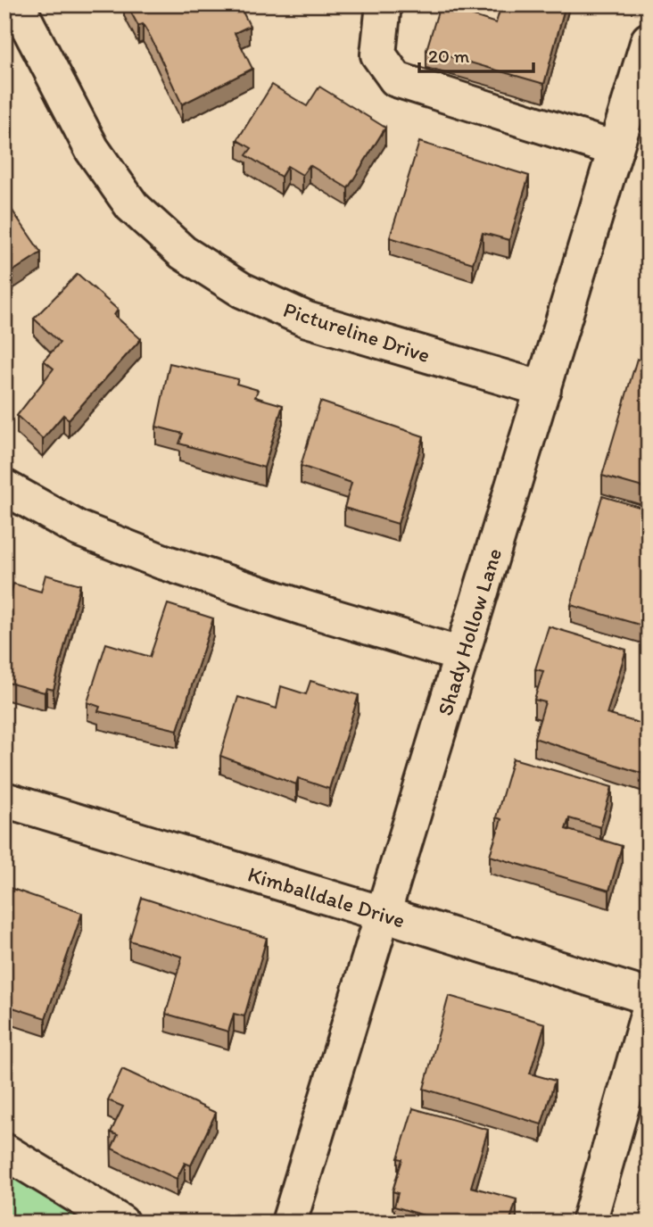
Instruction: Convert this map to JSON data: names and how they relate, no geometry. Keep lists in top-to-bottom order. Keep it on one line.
{"streets":{"street":["Pictureline Drive","Shady Hollow Lane","Kimballdale Drive"]},"crossings":[["Pictureline Drive","Shady Hollow Lane"],["Shady Hollow Lane","Kimballdale Drive"]],"scale_bar":"20 m"}
